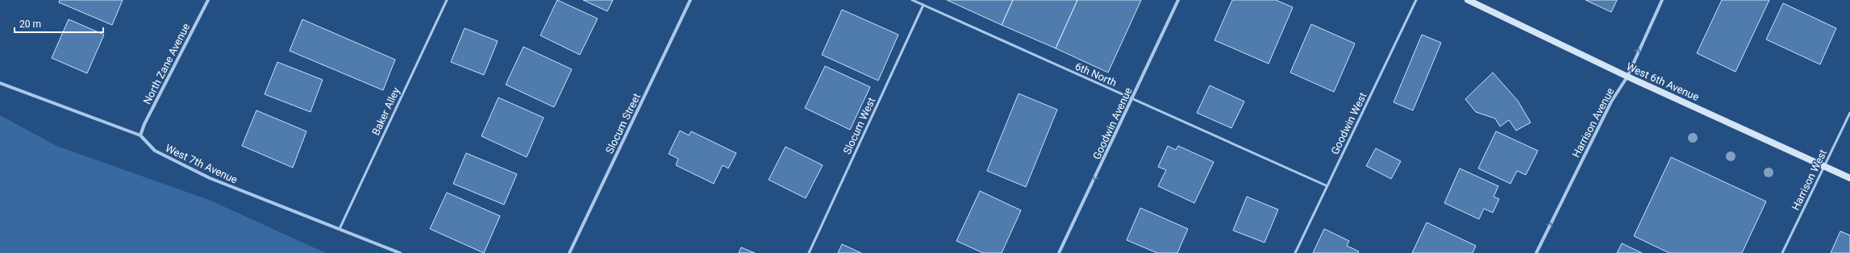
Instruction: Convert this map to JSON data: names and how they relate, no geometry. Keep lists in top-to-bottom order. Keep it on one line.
{"streets":{"street":["North Zane Avenue","West 6th Avenue","Harrison Avenue","Slocum Street","Goodwin Avenue","West 7th Avenue"],"lane":["6th North","Baker Alley","Goodwin West","Slocum West","Harrison West"]},"crossings":[["North Zane Avenue","West 7th Avenue"],["6th North","Goodwin Avenue"],["6th North","Goodwin West"],["6th North","Slocum West"],["West 6th Avenue","Harrison Avenue"],["West 6th Avenue","Harrison West"],["Baker Alley","West 7th Avenue"]],"one_way":["Harrison Avenue","Goodwin Avenue"],"scale_bar":"20 m"}
